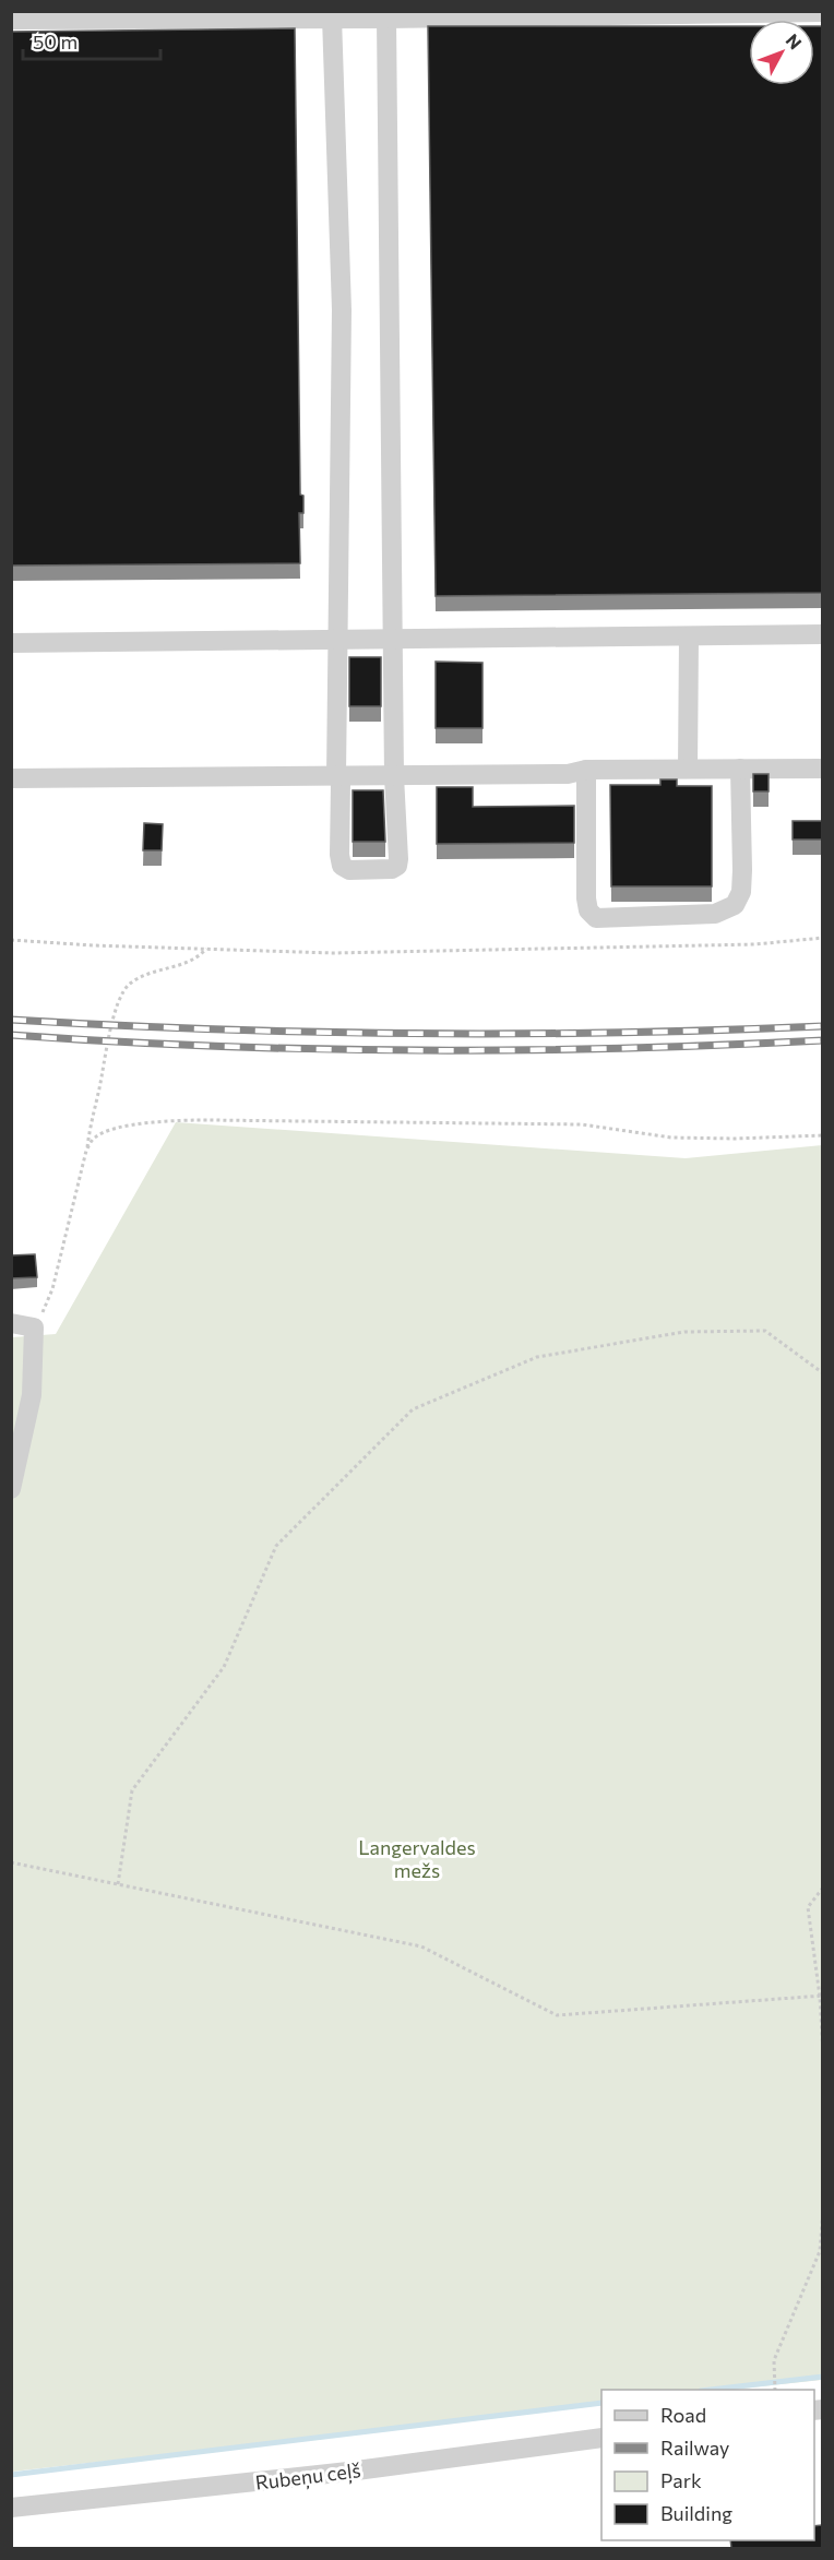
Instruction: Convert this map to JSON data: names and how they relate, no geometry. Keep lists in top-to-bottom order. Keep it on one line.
{"streets":{"street":["Rubeņu ceļš"]},"parks":["Langervaldes mežs"],"legend":["Road","Railway","Park","Building"],"scale_bar":"50 m","north":"top right"}
